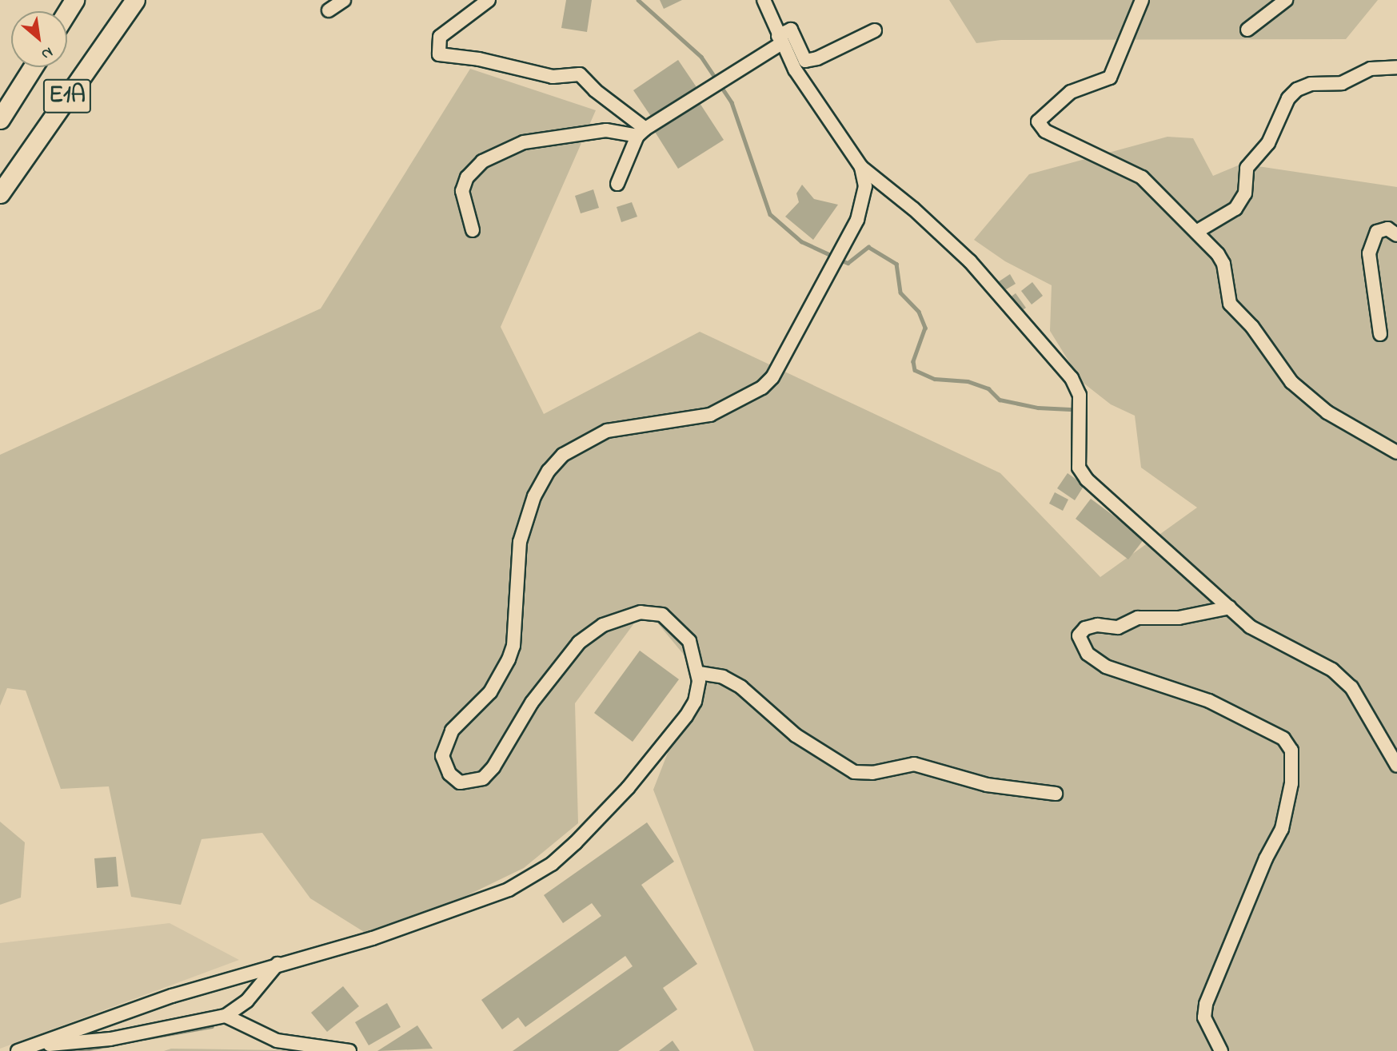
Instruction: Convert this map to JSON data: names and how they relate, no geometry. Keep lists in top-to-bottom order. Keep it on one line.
{"streets":{"highway":["E1A"]},"north":"bottom right"}
